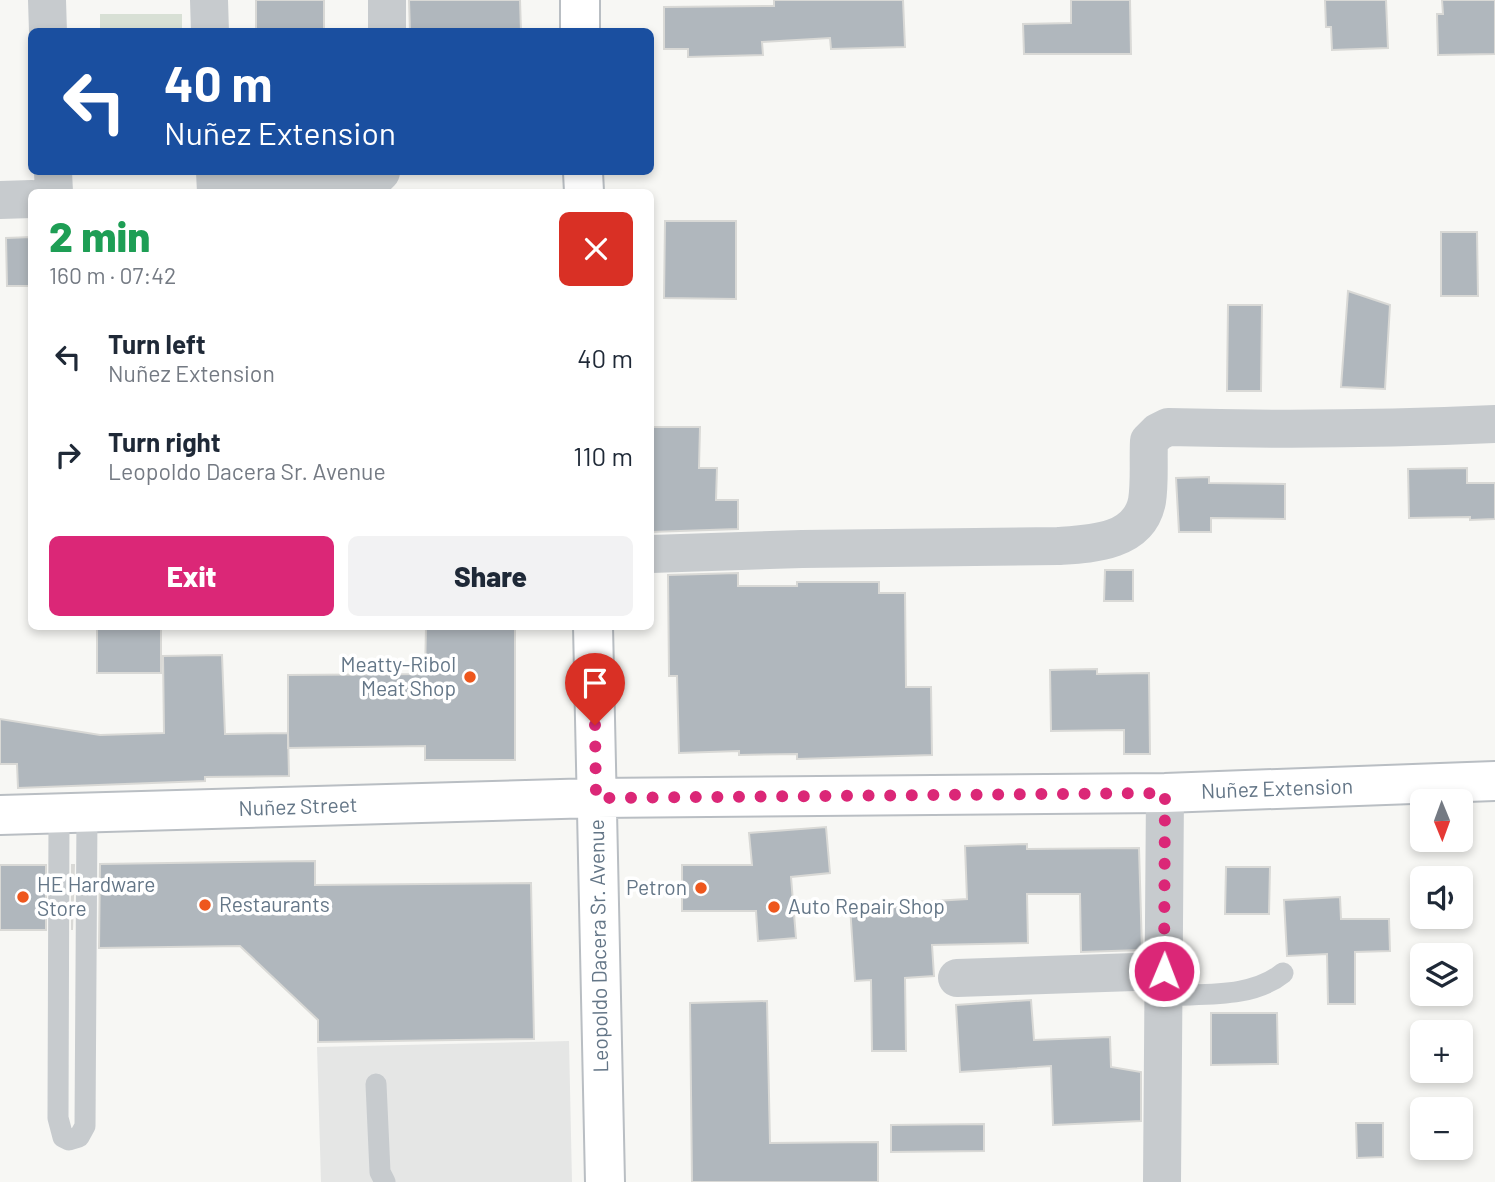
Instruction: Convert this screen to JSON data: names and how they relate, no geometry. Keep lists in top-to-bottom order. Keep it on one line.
{"streets":{"street":["Nuñez Extension","Nuñez Street","Leopoldo Dacera Sr. Avenue"]},"crossings":[["Nuñez Extension","Nuñez Street"],["Nuñez Extension","Leopoldo Dacera Sr. Avenue"],["Nuñez Street","Leopoldo Dacera Sr. Avenue"]],"places":["Meatty-Ribol Meat Shop","Petron","HE Hardware Store","Restaurants","Auto Repair Shop"],"north":"bottom","page":{"turn":["40 m","Nuñez Extension"],"heading":["2 min","160 m · 07:42"],"list":[{"name":"Turn left","note":"Nuñez Extension","value":"40 m"},{"name":"Turn right","note":"Leopoldo Dacera Sr. Avenue","value":"110 m"}],"buttons":["Exit","Share"],"map_buttons":["+","−"]}}
